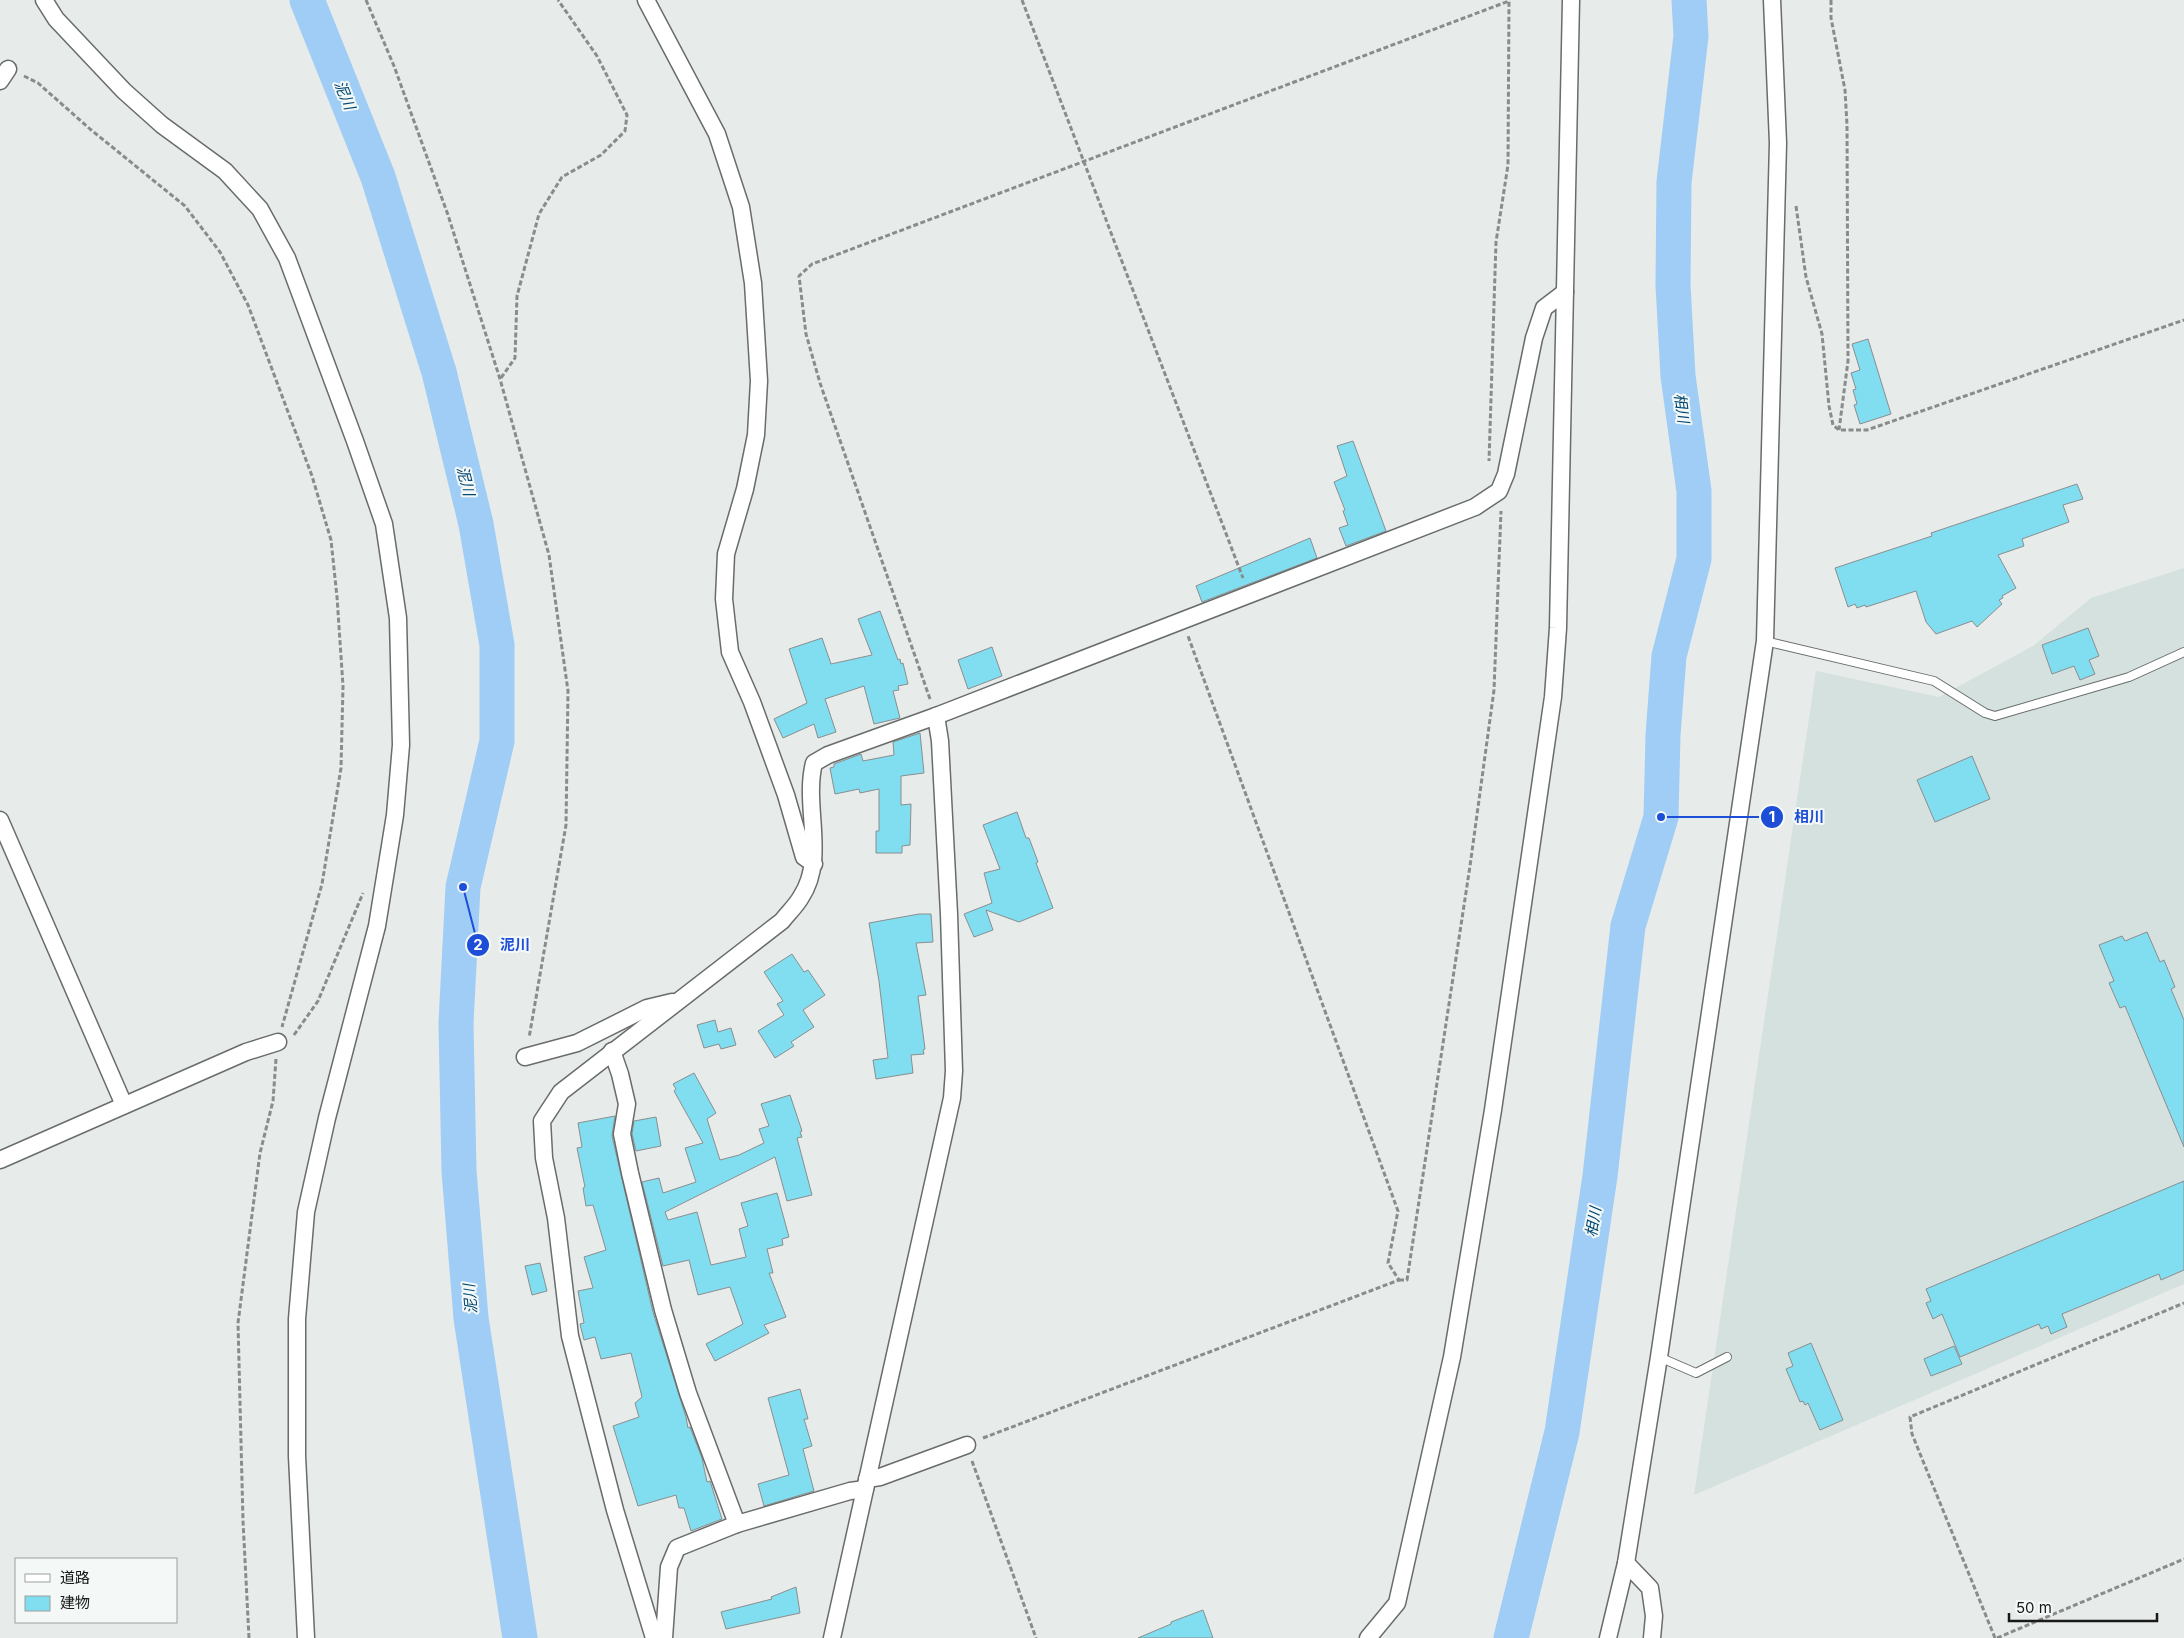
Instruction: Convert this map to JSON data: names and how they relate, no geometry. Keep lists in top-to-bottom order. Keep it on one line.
{"water":["泥川","相川"],"places":["相川","泥川"],"legend":["道路","建物"],"scale_bar":"50 m"}
